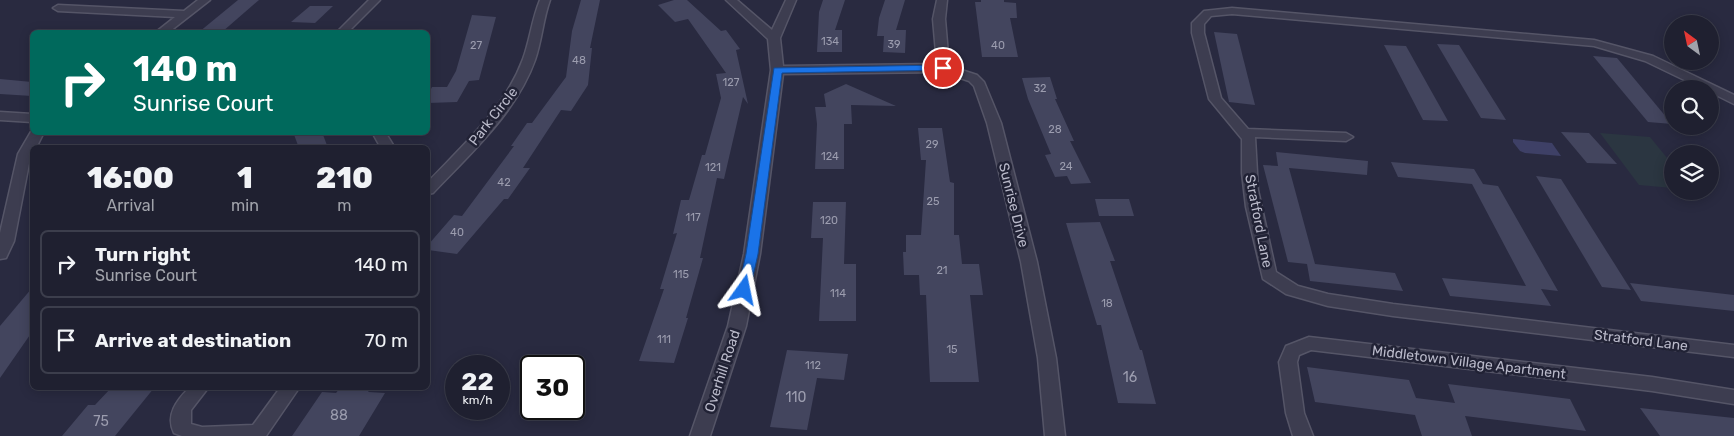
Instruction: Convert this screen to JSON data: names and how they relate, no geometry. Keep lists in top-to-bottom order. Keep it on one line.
{"streets":{"street":["Park Circle","Sunrise Drive","Stratford Lane","Middletown Village Apartment","Overhill Road"]},"crossings":[["Sunrise Drive","Overhill Road"]],"house_numbers":["134","39","27","40","48","127","32","28","29","124","24","121","42","25","117","120","40","21","115","114","18","111","15","112","16","110","88","75"],"north":"top left","page":{"turn":["140 m","Sunrise Court"],"eta":["16:00","Arrival","1","min","210","m"],"list":[{"name":"Turn right","note":"Sunrise Court","value":"140 m"},{"name":"Arrive at destination","value":"70 m"}],"speed":"22 km/h","limit":"30"}}
